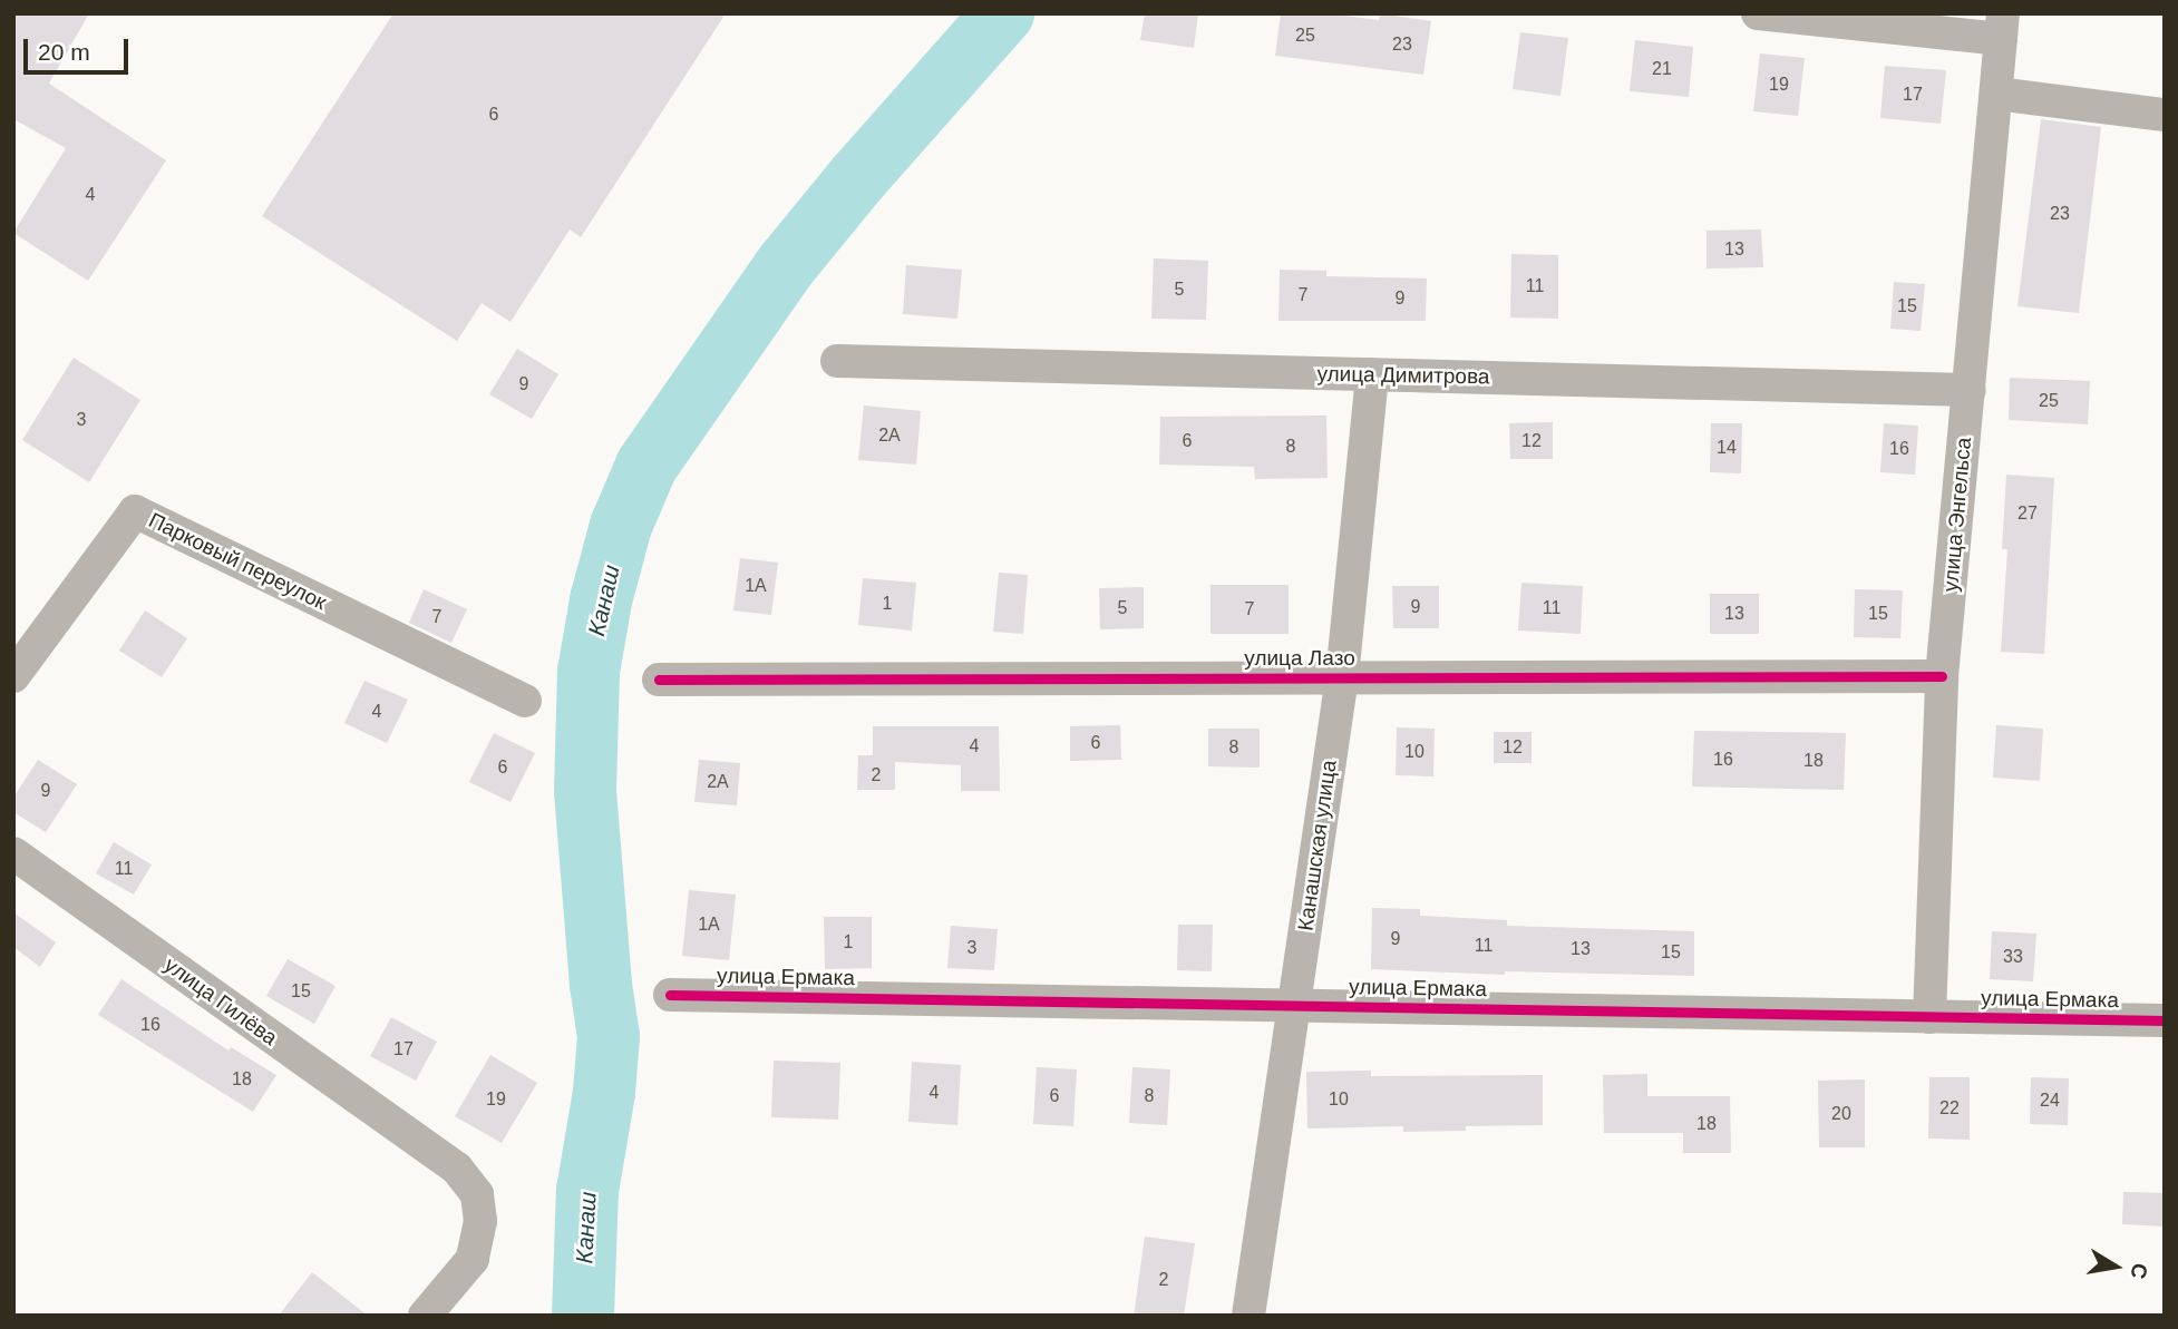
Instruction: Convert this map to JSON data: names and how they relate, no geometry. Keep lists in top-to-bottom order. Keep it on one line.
{"streets":{"street":["улица Димитрова","улица Энгельса","Парковый переулок","улица Лазо","Канашская улица","улица Ермака","улица Гилёва"]},"crossings":[["улица Димитрова","улица Энгельса"],["улица Димитрова","Канашская улица"],["улица Энгельса","улица Лазо"],["улица Энгельса","улица Ермака"],["улица Лазо","Канашская улица"],["Канашская улица","улица Ермака"]],"water":["Канаш"],"house_numbers":["25","23","21","19","17","6","4","23","13","11","5","7","9","15","9","25","3","2А","6","12","8","14","16","27","1А","1","9","5","11","7","13","15","7","4","6","4","8","12","10","16","18","6","2","2А","9","11","1А","9","1","11","3","13","15","33","15","16","17","18","4","6","8","19","10","24","22","20","18","2"],"scale_bar":"20 m","north":"right"}
